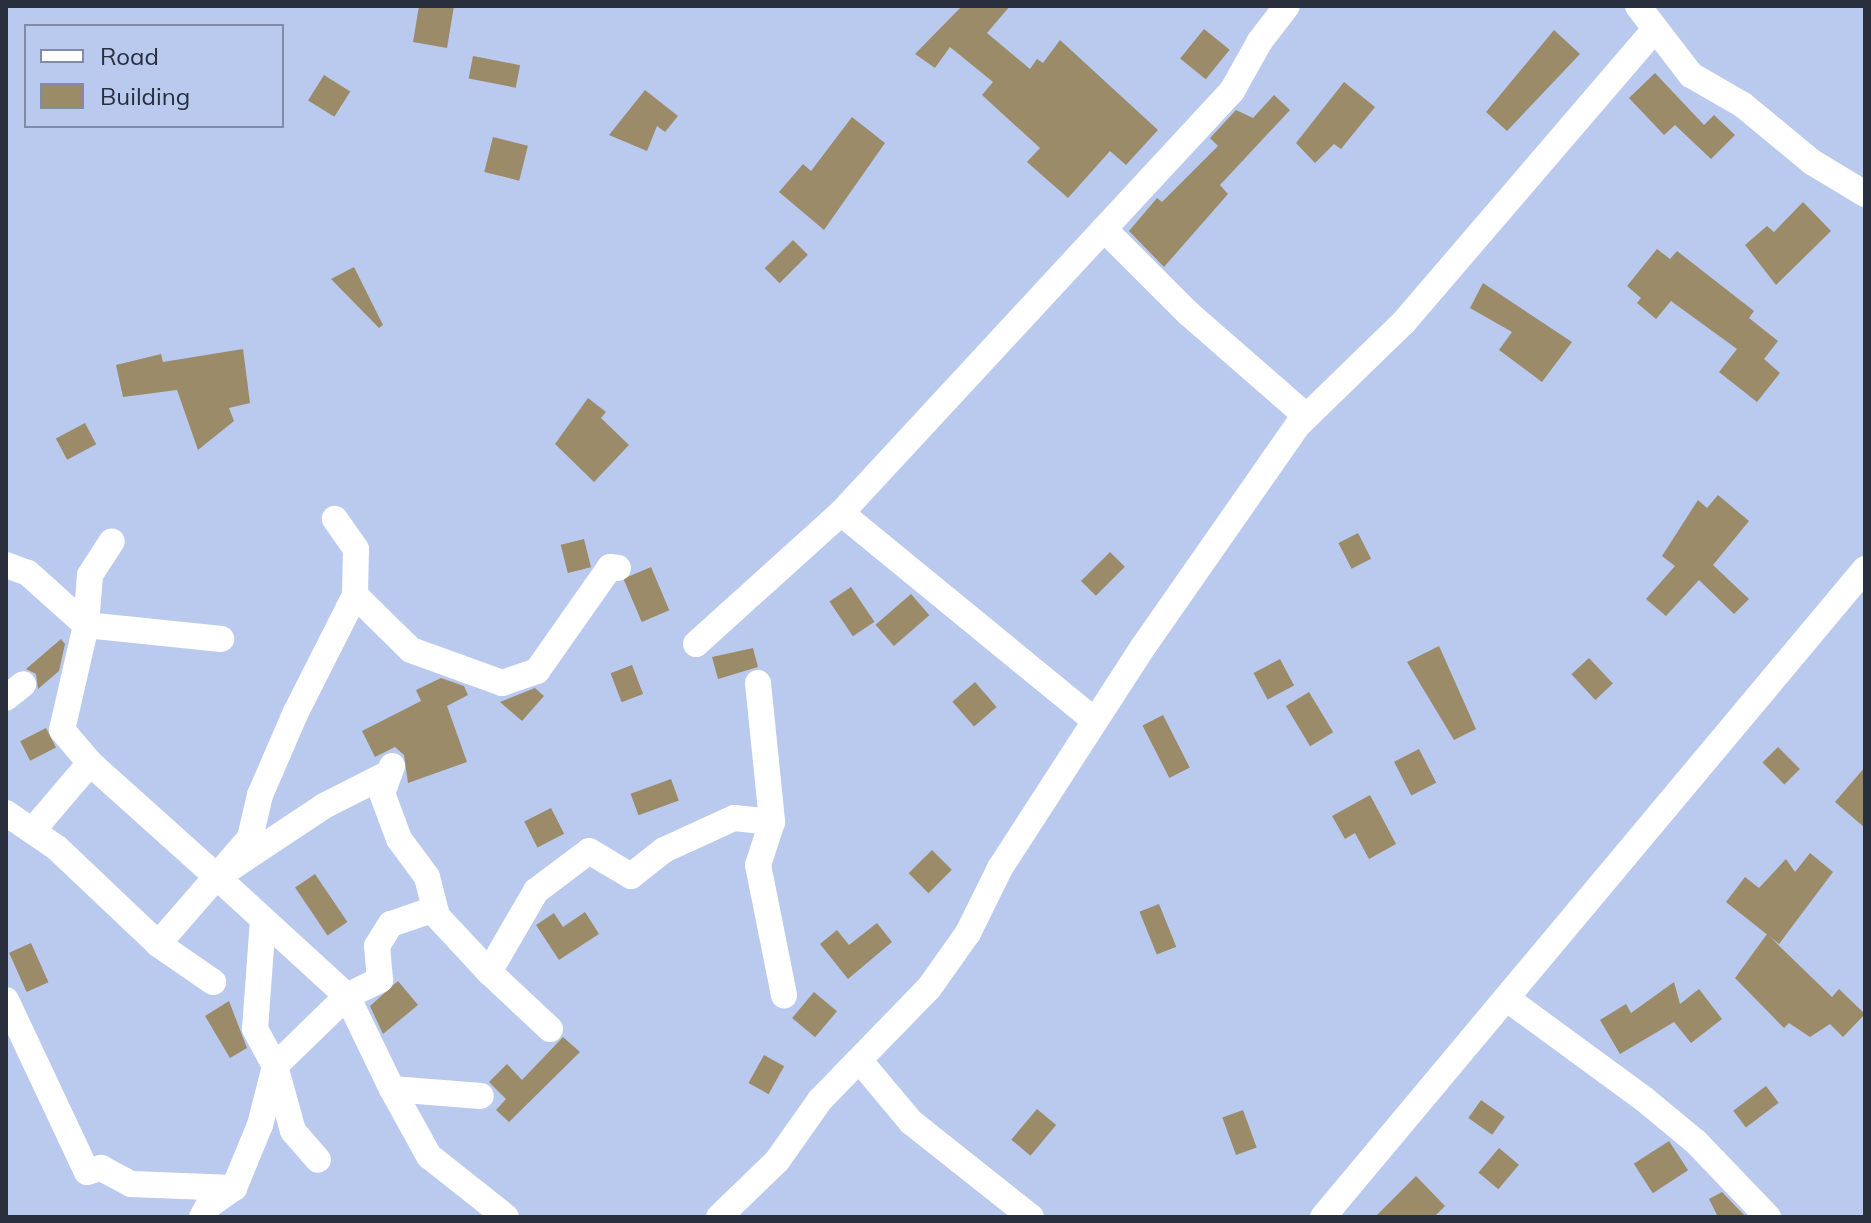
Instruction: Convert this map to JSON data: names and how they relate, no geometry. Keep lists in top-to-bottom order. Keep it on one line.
{"legend":["Road","Building"]}
